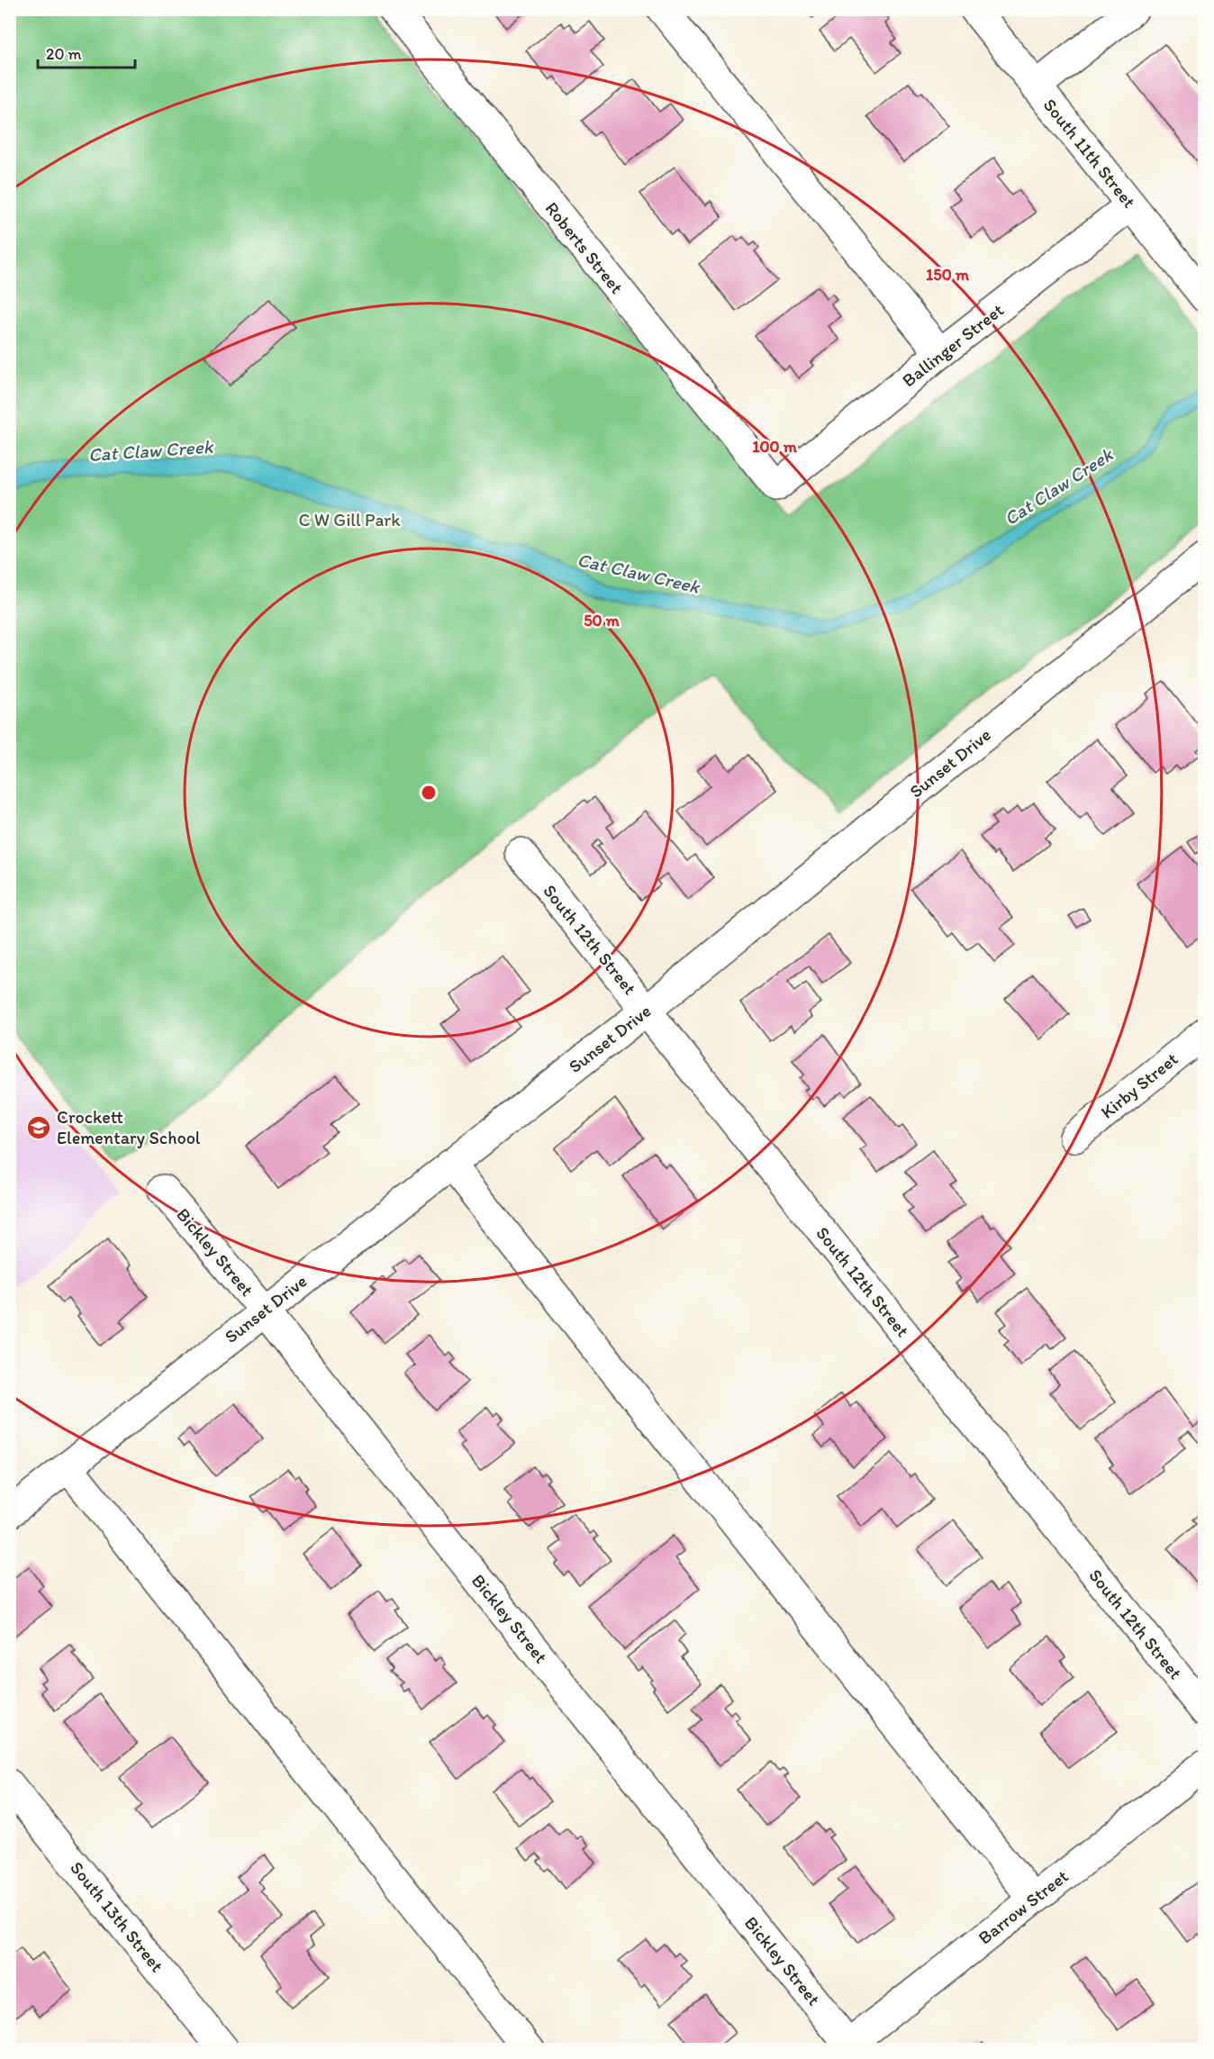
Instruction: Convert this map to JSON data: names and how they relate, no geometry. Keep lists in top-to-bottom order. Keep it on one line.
{"streets":{"street":["South 11th Street","Roberts Street","Ballinger Street","Sunset Drive","South 12th Street","Kirby Street","Bickley Street","Barrow Street","South 13th Street"]},"crossings":[["South 11th Street","Ballinger Street"],["Roberts Street","Ballinger Street"],["Sunset Drive","South 12th Street"],["Sunset Drive","Bickley Street"],["Bickley Street","Barrow Street"]],"water":["Cat Claw Creek"],"parks":["C W Gill Park"],"places":{"school or university":["Crockett Elementary School"]},"scale_bar":"20 m","rings":["150 m","100 m","50 m"]}
